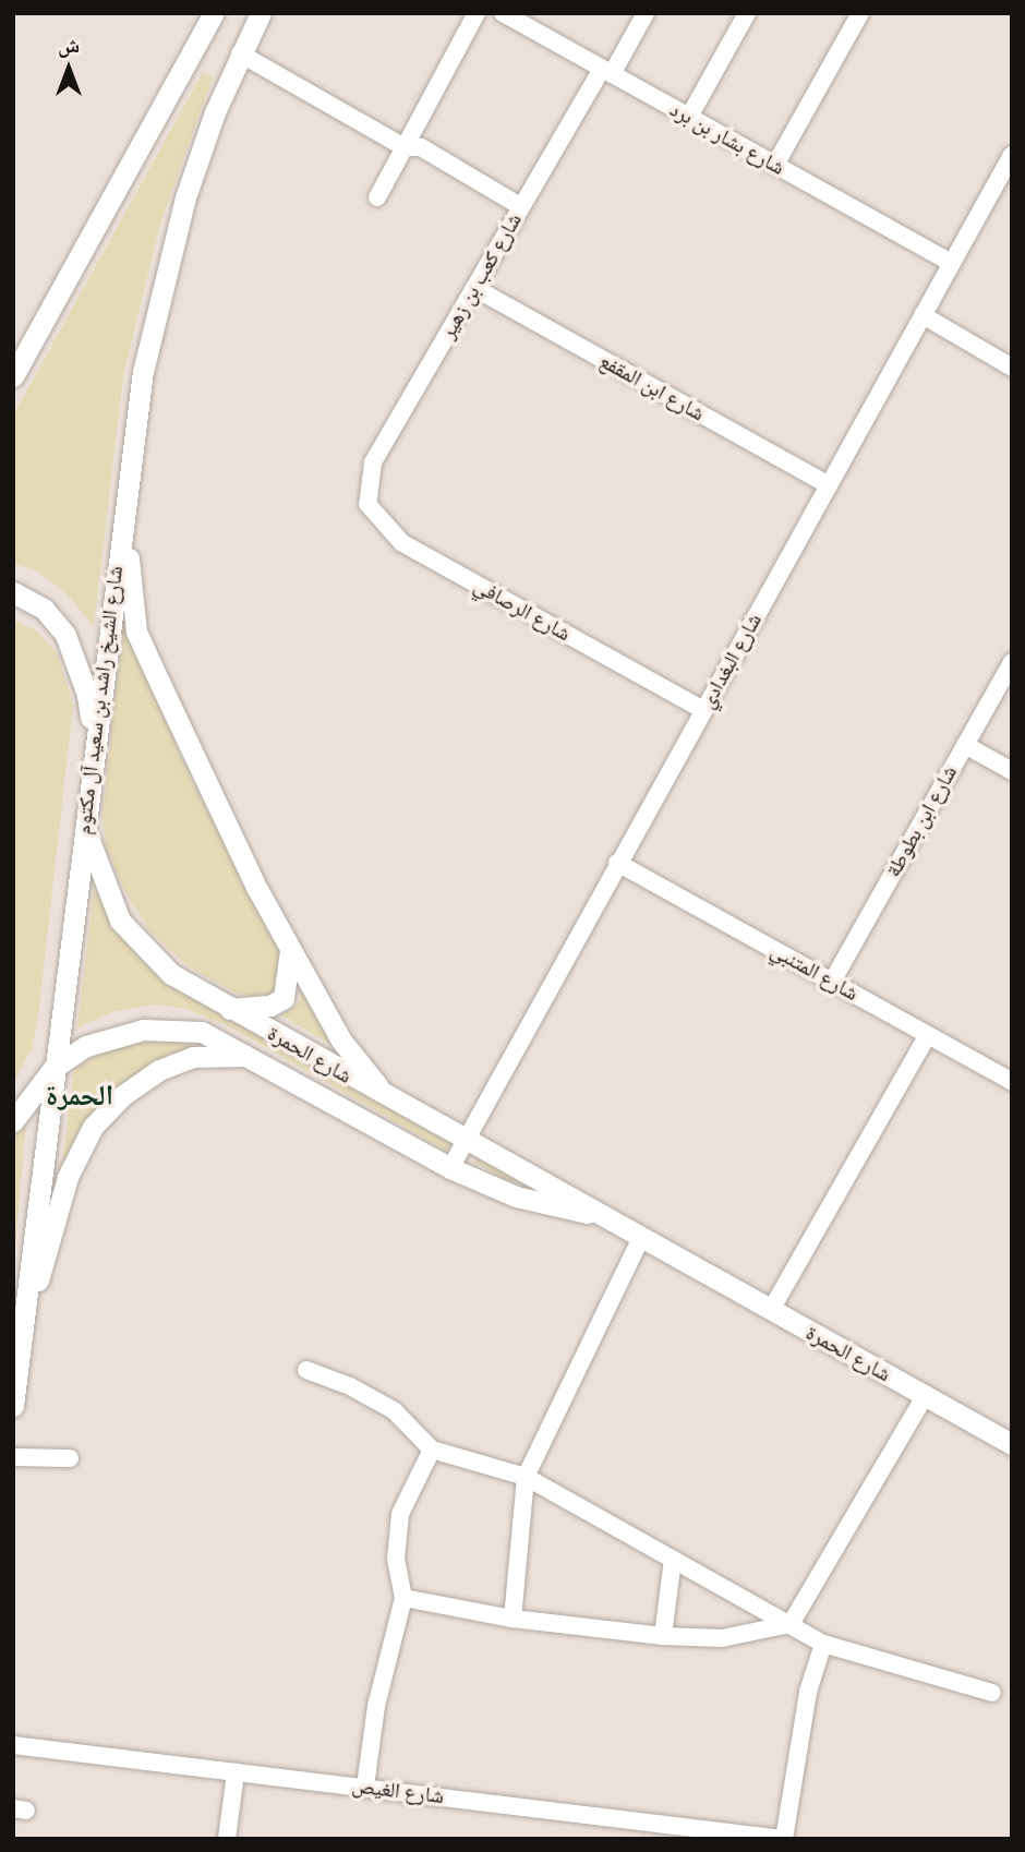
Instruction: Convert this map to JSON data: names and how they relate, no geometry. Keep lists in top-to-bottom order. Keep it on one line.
{"streets":{"street":["شارع بشار بن برد","شارع كعب بن زهير","شارع ابن المقفع","شارع الرصافي","شارع البغدادي","شارع الشيخ راشد بن سعيد آل مكتوم","شارع ابن بطوطة","شارع المتنبي","شارع الحمرة","شارع الغيص"]},"crossings":[["شارع بشار بن برد","شارع كعب بن زهير"],["شارع بشار بن برد","شارع البغدادي"],["شارع كعب بن زهير","شارع ابن المقفع"],["شارع كعب بن زهير","شارع الرصافي"],["شارع ابن المقفع","شارع البغدادي"],["شارع الرصافي","شارع البغدادي"],["شارع البغدادي","شارع المتنبي"],["شارع البغدادي","شارع الحمرة"],["شارع الشيخ راشد بن سعيد آل مكتوم","شارع الحمرة"],["شارع ابن بطوطة","شارع المتنبي"]],"districts":["الحمرة"],"north":"top"}
